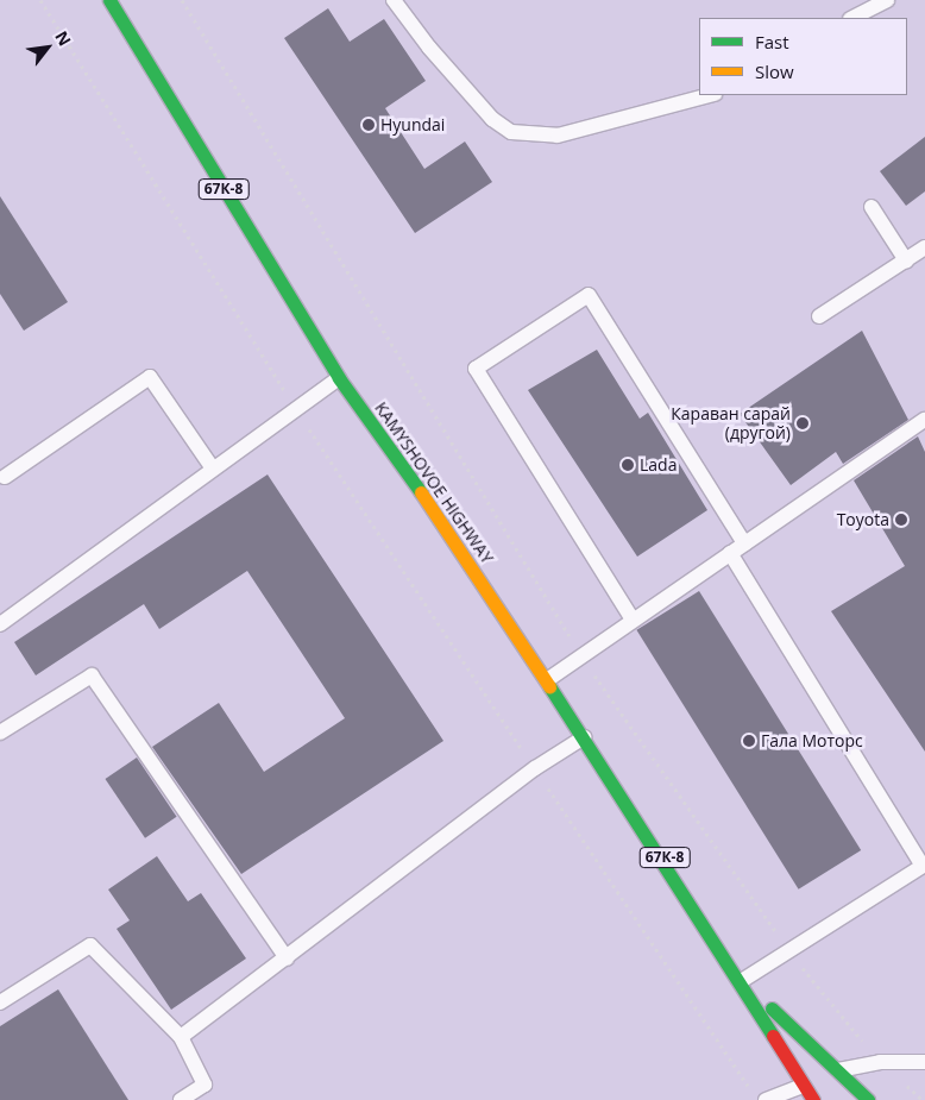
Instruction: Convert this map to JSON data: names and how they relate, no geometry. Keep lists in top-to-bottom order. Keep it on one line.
{"streets":{"main road":["67К-8","KAMYSHOVOE HIGHWAY"]},"places":["Hyundai","Караван сарай (другой)","Lada","Toyota","Гала Моторс"],"legend":["Fast","Slow"],"north":"top right"}
